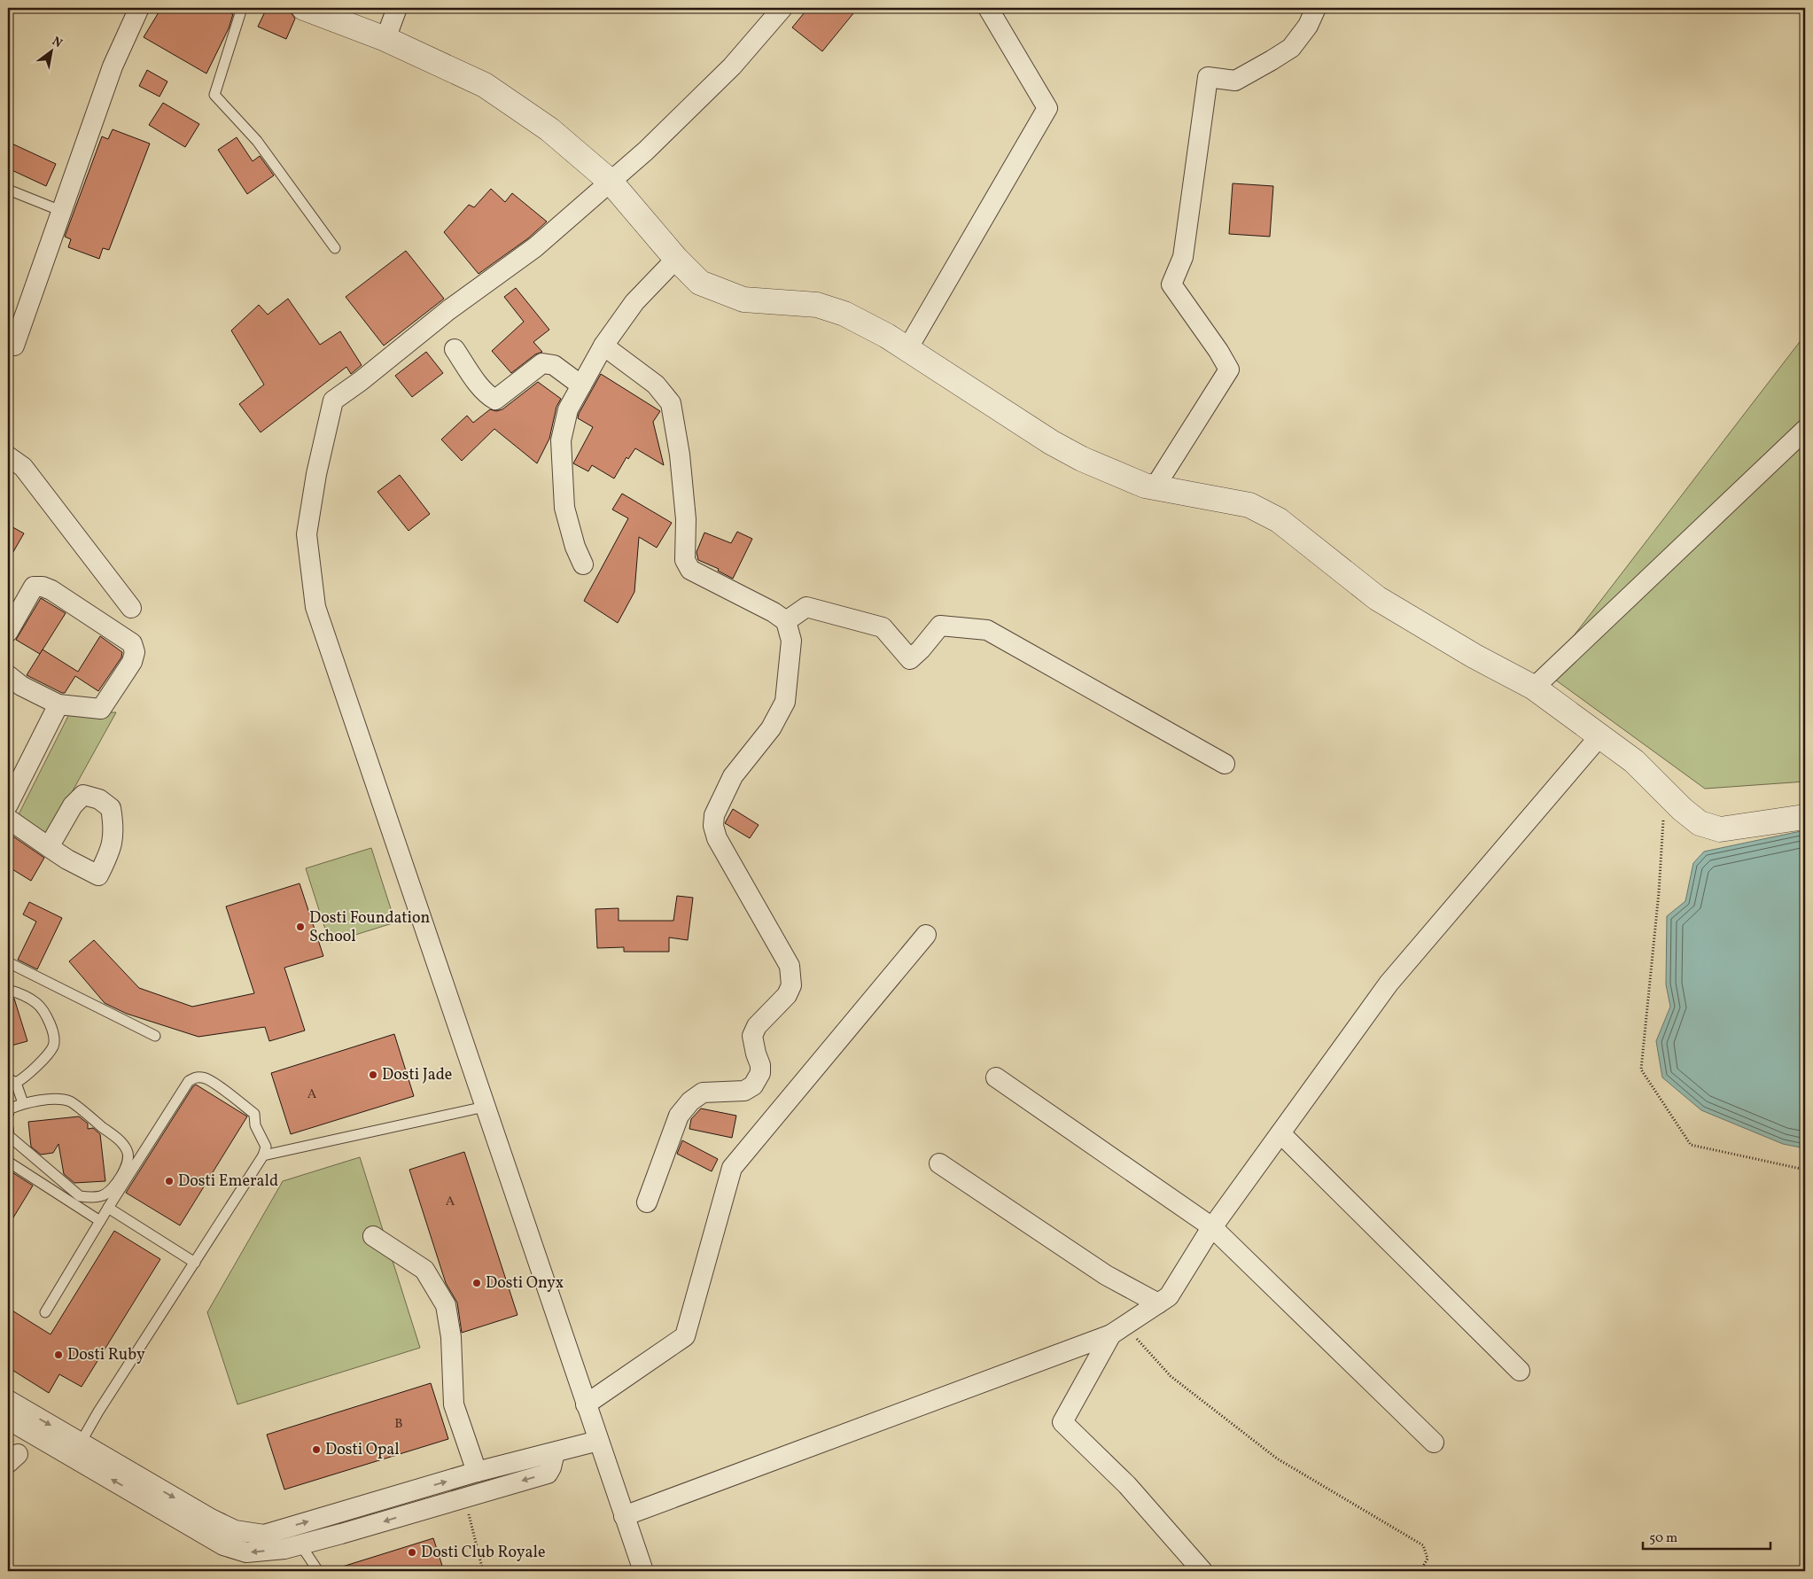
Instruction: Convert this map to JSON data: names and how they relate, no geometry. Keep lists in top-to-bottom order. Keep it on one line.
{"places":["Dosti Foundation School","Dosti Jade","Dosti Emerald","Dosti Onyx","Dosti Ruby","Dosti Opal","Dosti Club Royale"],"house_numbers":["A","A","B"],"scale_bar":"50 m","north":"top right"}
